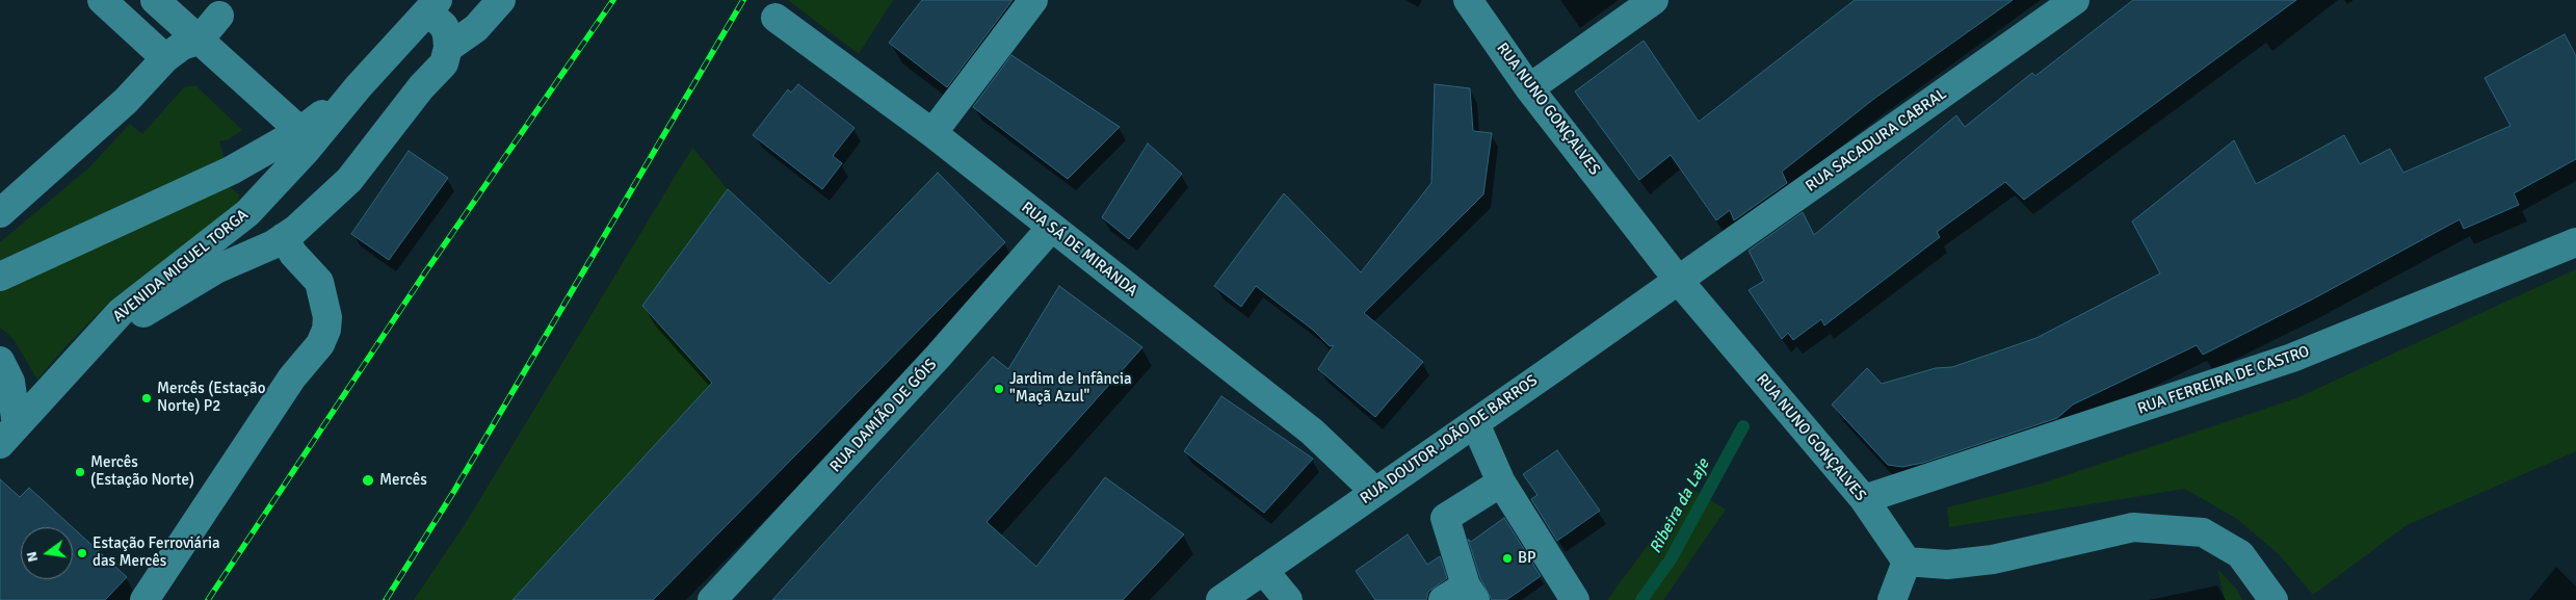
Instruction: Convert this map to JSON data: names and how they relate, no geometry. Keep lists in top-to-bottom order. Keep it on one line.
{"streets":{"street":["RUA NUNO GONÇALVES","RUA SACADURA CABRAL","RUA SÁ DE MIRANDA","AVENIDA MIGUEL TORGA","RUA FERREIRA DE CASTRO","RUA DAMIÃO DE GÓIS","RUA DOUTOR JOÃO DE BARROS"]},"crossings":[["RUA NUNO GONÇALVES","RUA SACADURA CABRAL"],["RUA NUNO GONÇALVES","RUA FERREIRA DE CASTRO"],["RUA NUNO GONÇALVES","RUA DOUTOR JOÃO DE BARROS"],["RUA SACADURA CABRAL","RUA DOUTOR JOÃO DE BARROS"],["RUA SÁ DE MIRANDA","RUA DAMIÃO DE GÓIS"],["RUA SÁ DE MIRANDA","RUA DOUTOR JOÃO DE BARROS"]],"water":["Ribeira da Laje"],"places":["Jardim de Infância \"Maçã Azul\"","Mercês (Estação Norte) P2","Mercês (Estação Norte)","Mercês","Estação Ferroviária das Mercês","BP"],"north":"left"}
